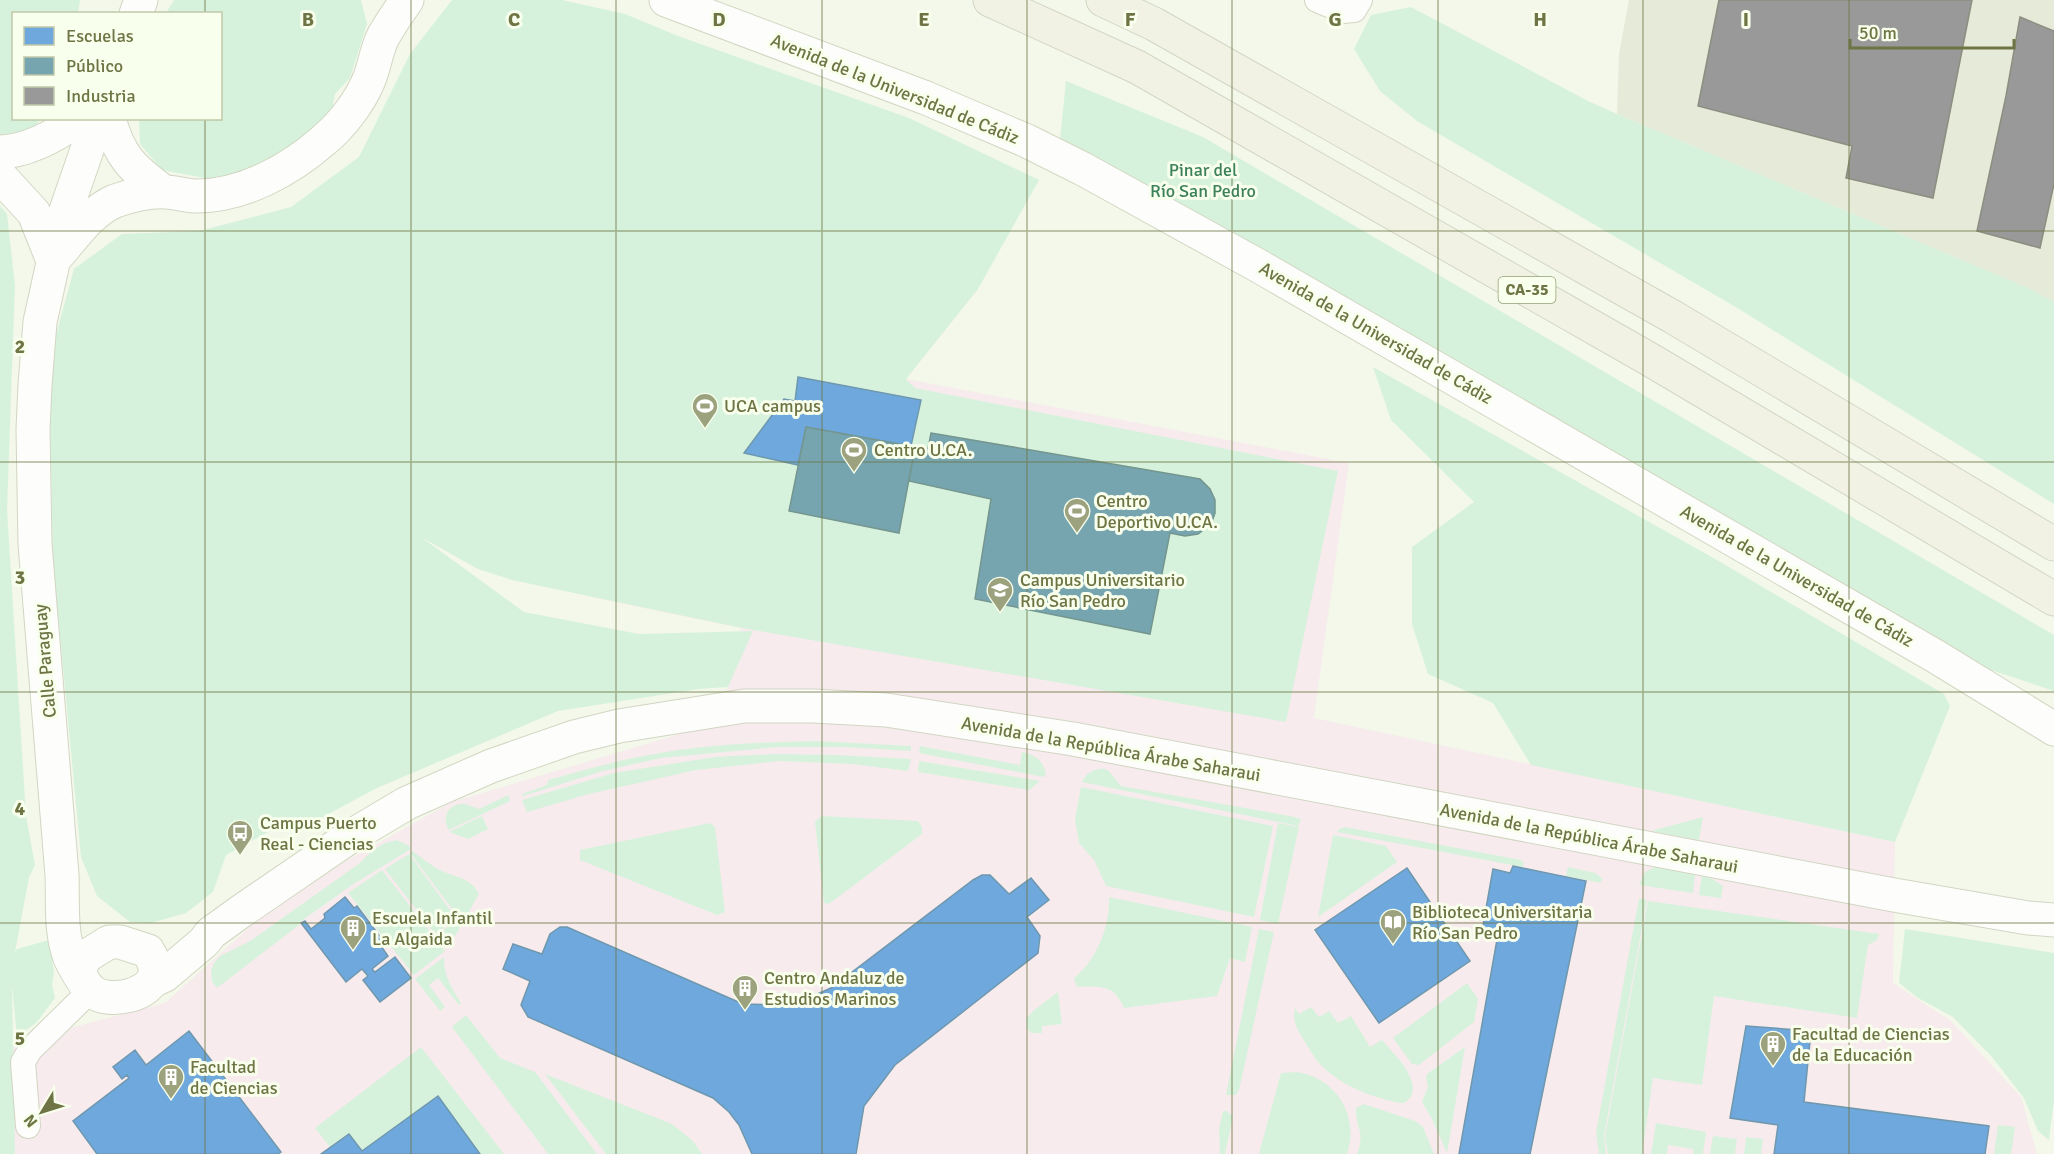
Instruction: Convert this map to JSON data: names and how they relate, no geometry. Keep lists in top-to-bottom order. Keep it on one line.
{"streets":{"highway":["CA-35"],"street":["Avenida de la Universidad de Cádiz","Calle Paraguay","Avenida de la República Árabe Saharaui"]},"parks":["Pinar del Río San Pedro"],"places":{"sports":["UCA campus","Centro U.CA.","Centro Deportivo U.CA."],"school or university":["Campus Universitario Río San Pedro"],"bus stop":["Campus Puerto Real - Ciencias"],"library":["Biblioteca Universitaria Río San Pedro"],"building":["Escuela Infantil La Algaida","Centro Andaluz de Estudios Marinos","Facultad de Ciencias de la Educación","Facultad de Ciencias"]},"legend":["Escuelas","Público","Industria"],"scale_bar":"50 m","north":"bottom left","grid":{"columns":["B","C","D","E","F","G","H","I"],"rows":["2","3","4","5"]}}
